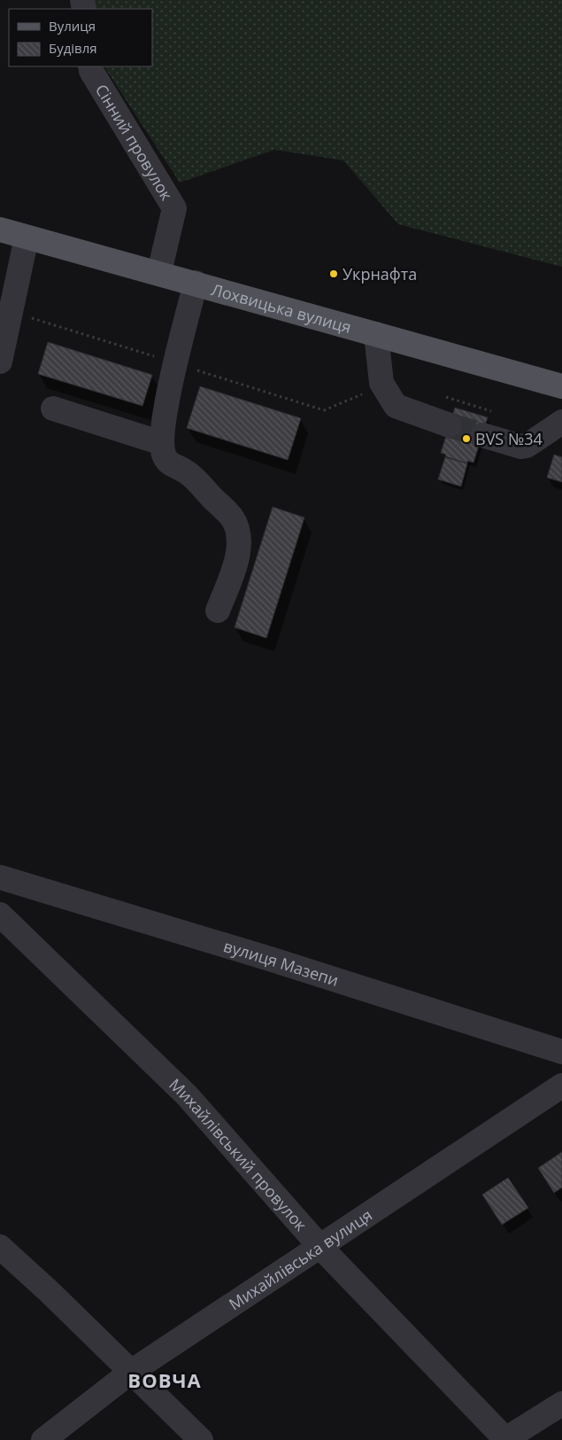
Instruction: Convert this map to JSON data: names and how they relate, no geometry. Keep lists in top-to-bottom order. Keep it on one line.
{"streets":{"main road":["Лохвицька вулиця"],"street":["Сінний провулок","вулиця Мазепи","Михайлівський провулок","Михайлівська вулиця"]},"crossings":[["Сінний провулок","Лохвицька вулиця"],["Михайлівський провулок","Михайлівська вулиця"]],"districts":["ВОВЧА"],"places":["Укрнафта","BVS №34"],"legend":["Вулиця","Будівля"]}
